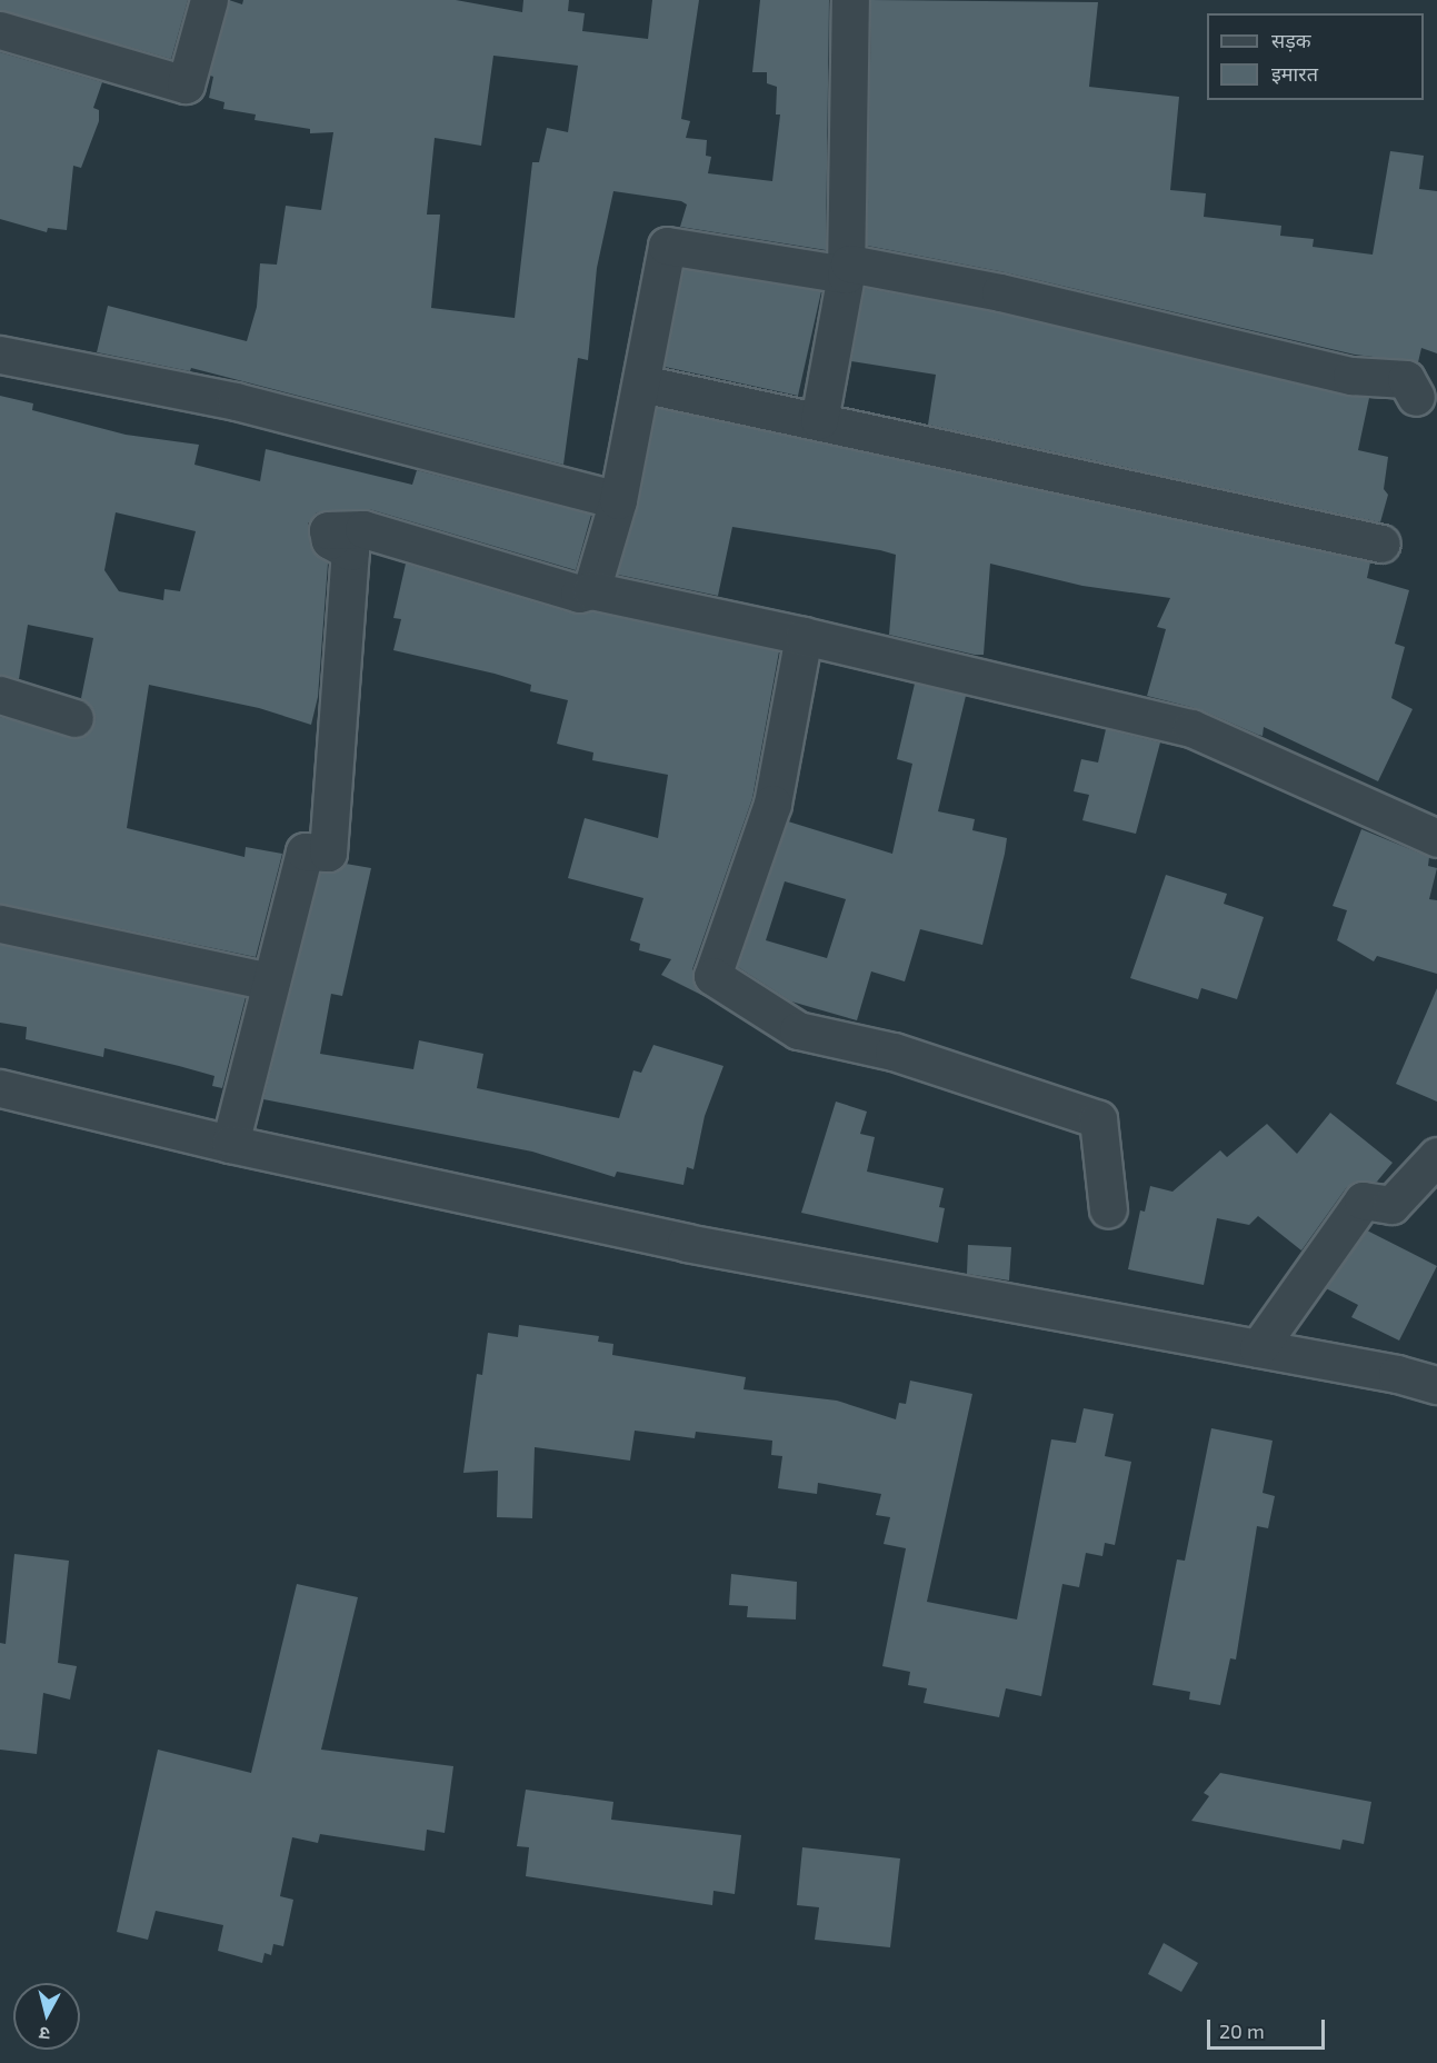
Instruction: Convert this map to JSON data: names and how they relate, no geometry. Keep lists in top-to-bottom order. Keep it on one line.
{"legend":["सड़क","इमारत"],"scale_bar":"20 m","north":"bottom"}
